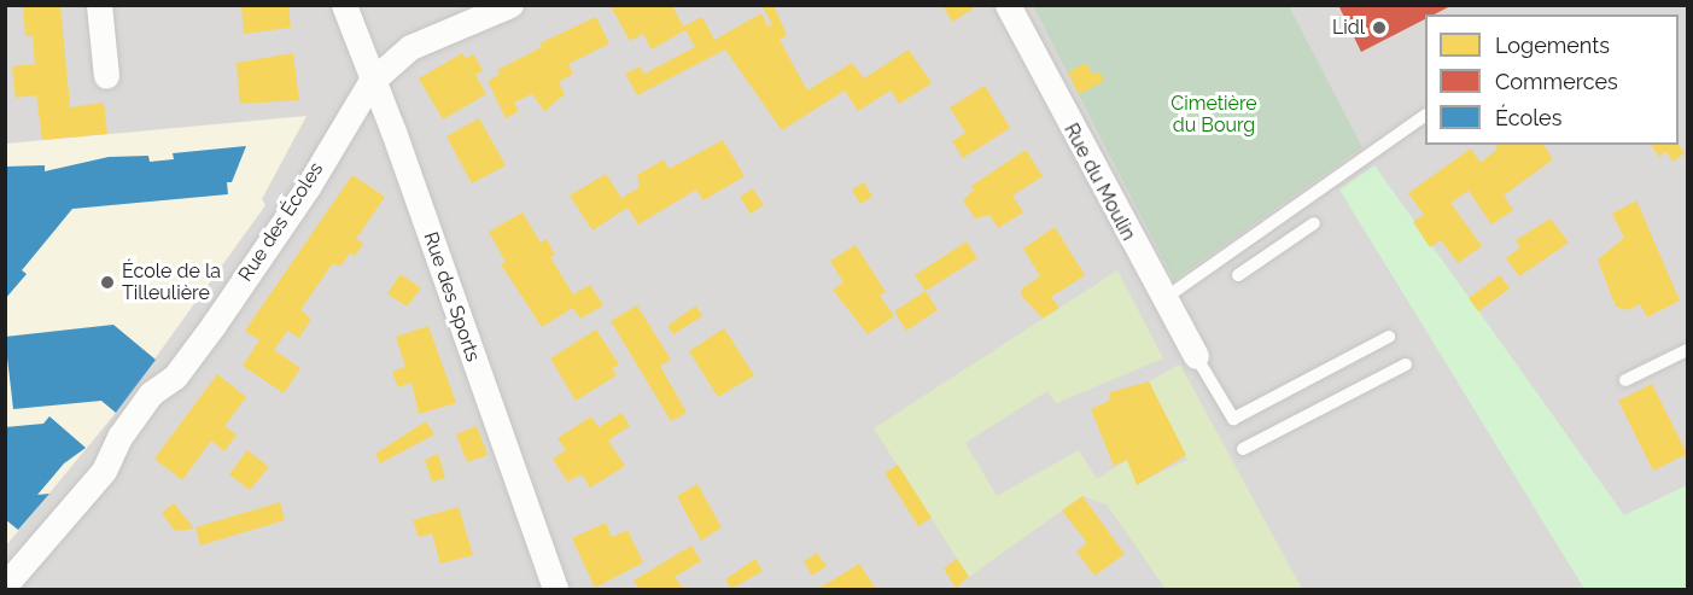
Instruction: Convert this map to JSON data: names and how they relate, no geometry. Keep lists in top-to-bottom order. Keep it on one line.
{"streets":{"street":["Rue du Moulin","Rue des Écoles","Rue des Sports"]},"crossings":[["Rue des Écoles","Rue des Sports"]],"parks":["Cimetière du Bourg"],"places":["Lidl","École de la Tilleulière"],"legend":["Logements","Commerces","Écoles"]}
